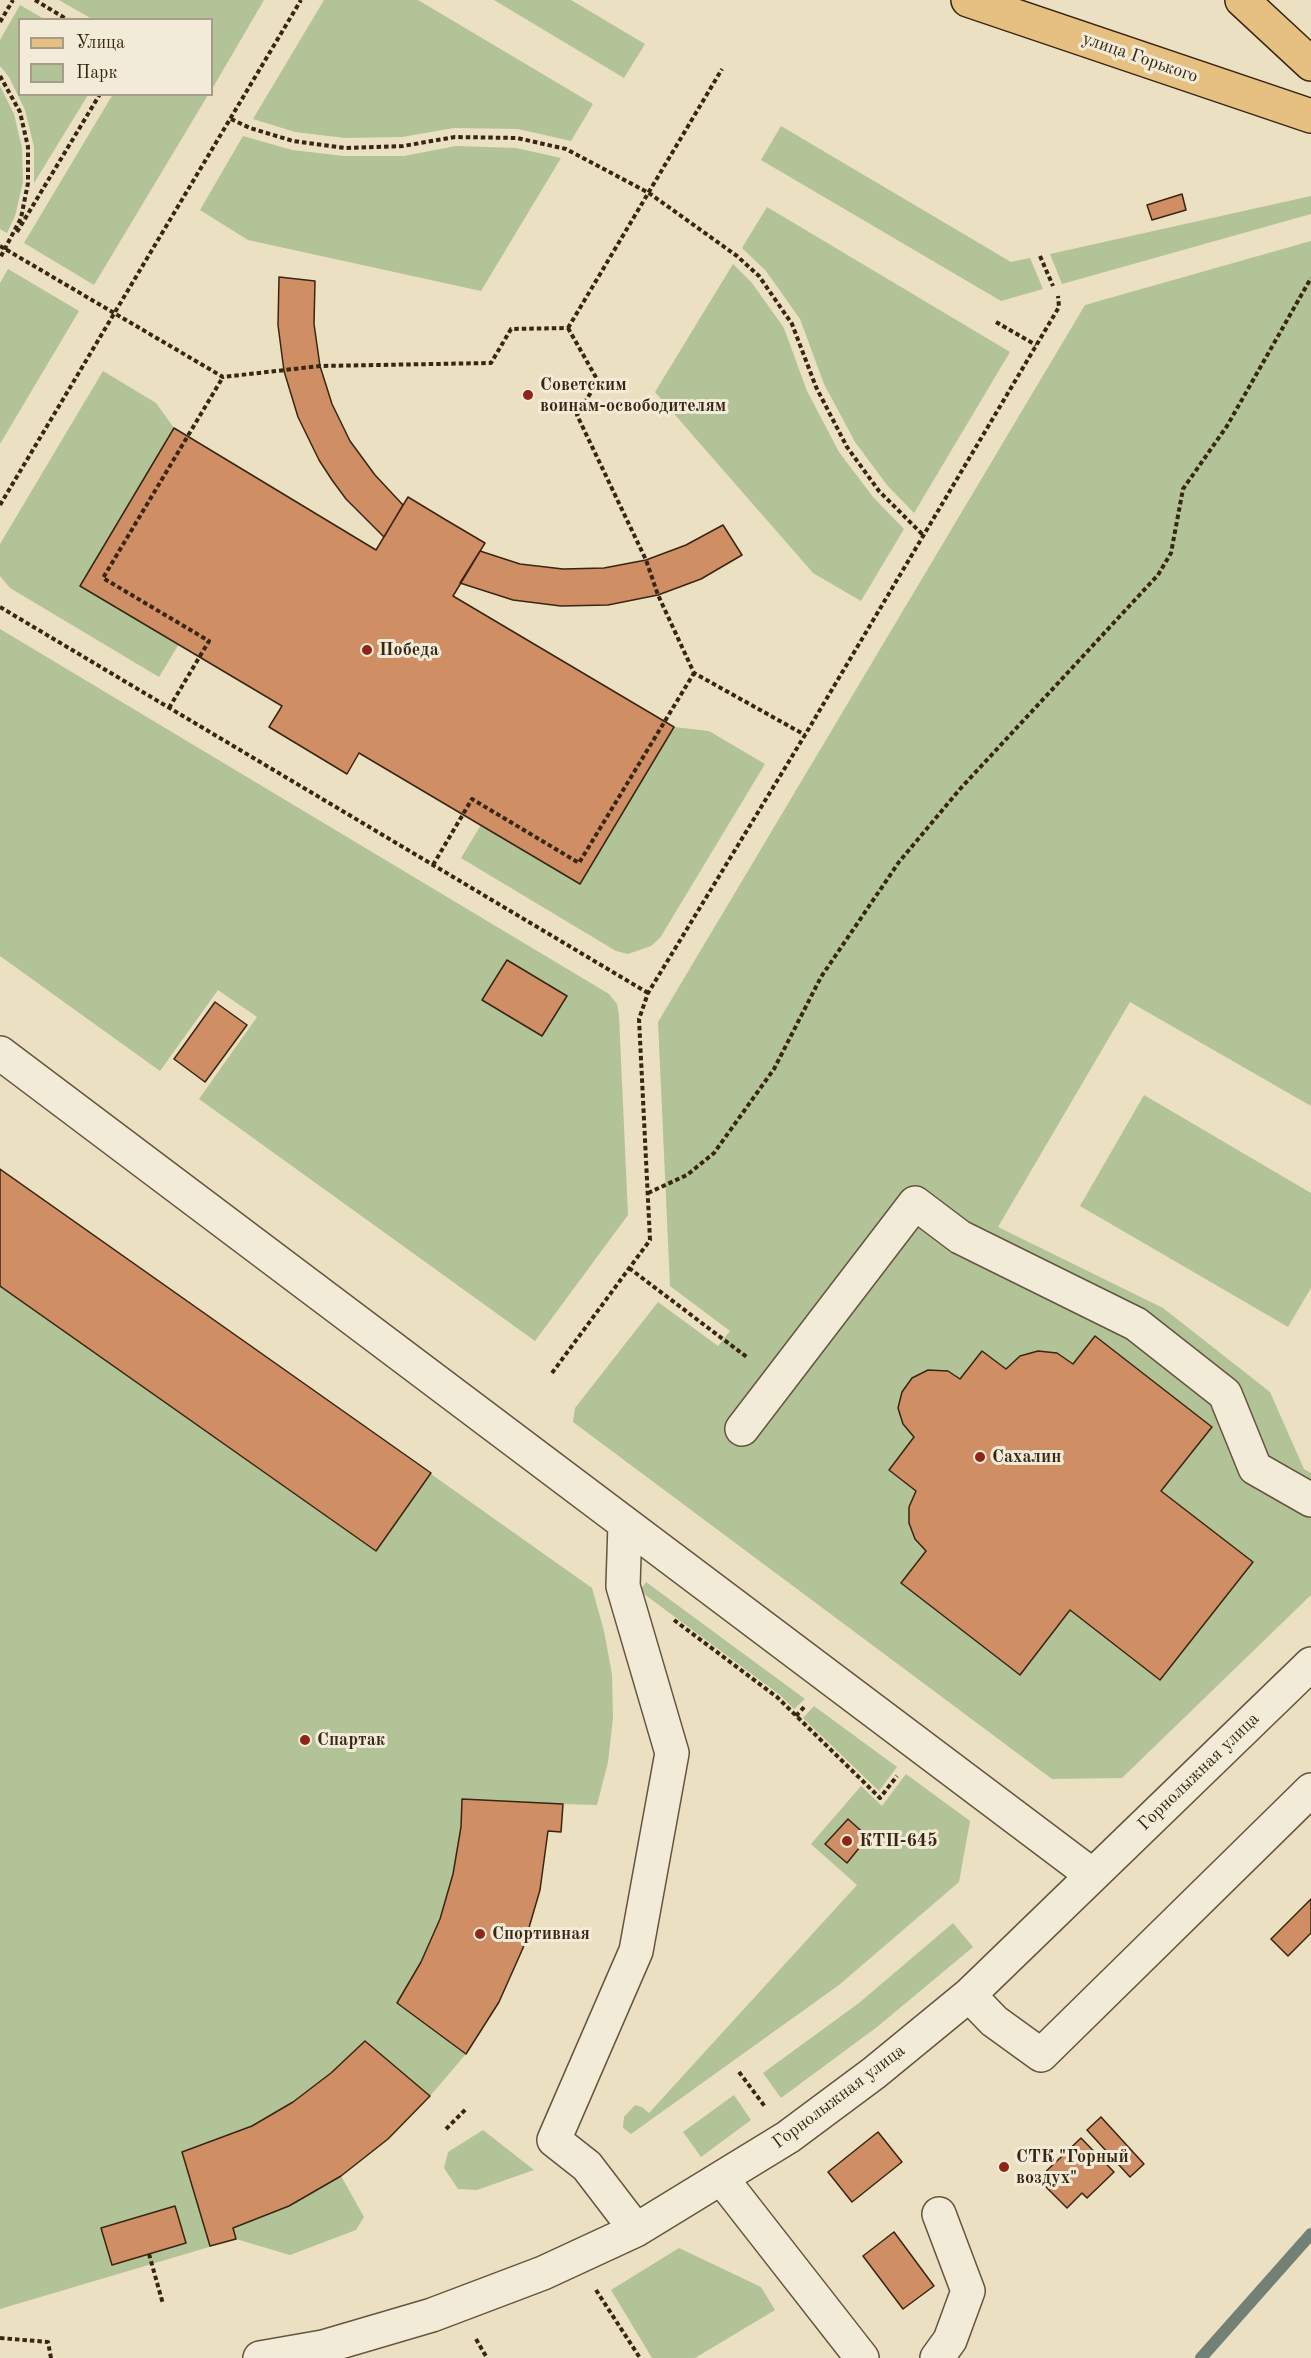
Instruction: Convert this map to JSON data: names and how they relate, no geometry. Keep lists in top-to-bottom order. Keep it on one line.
{"streets":{"main road":["улица Горького"],"street":["Горнолыжная улица"]},"places":["Советским воинам-освободителям","Победа","Сахалин","Спартак","КТП-645","Спортивная","СТК \"Горный воздух\""],"legend":["Улица","Парк"]}
